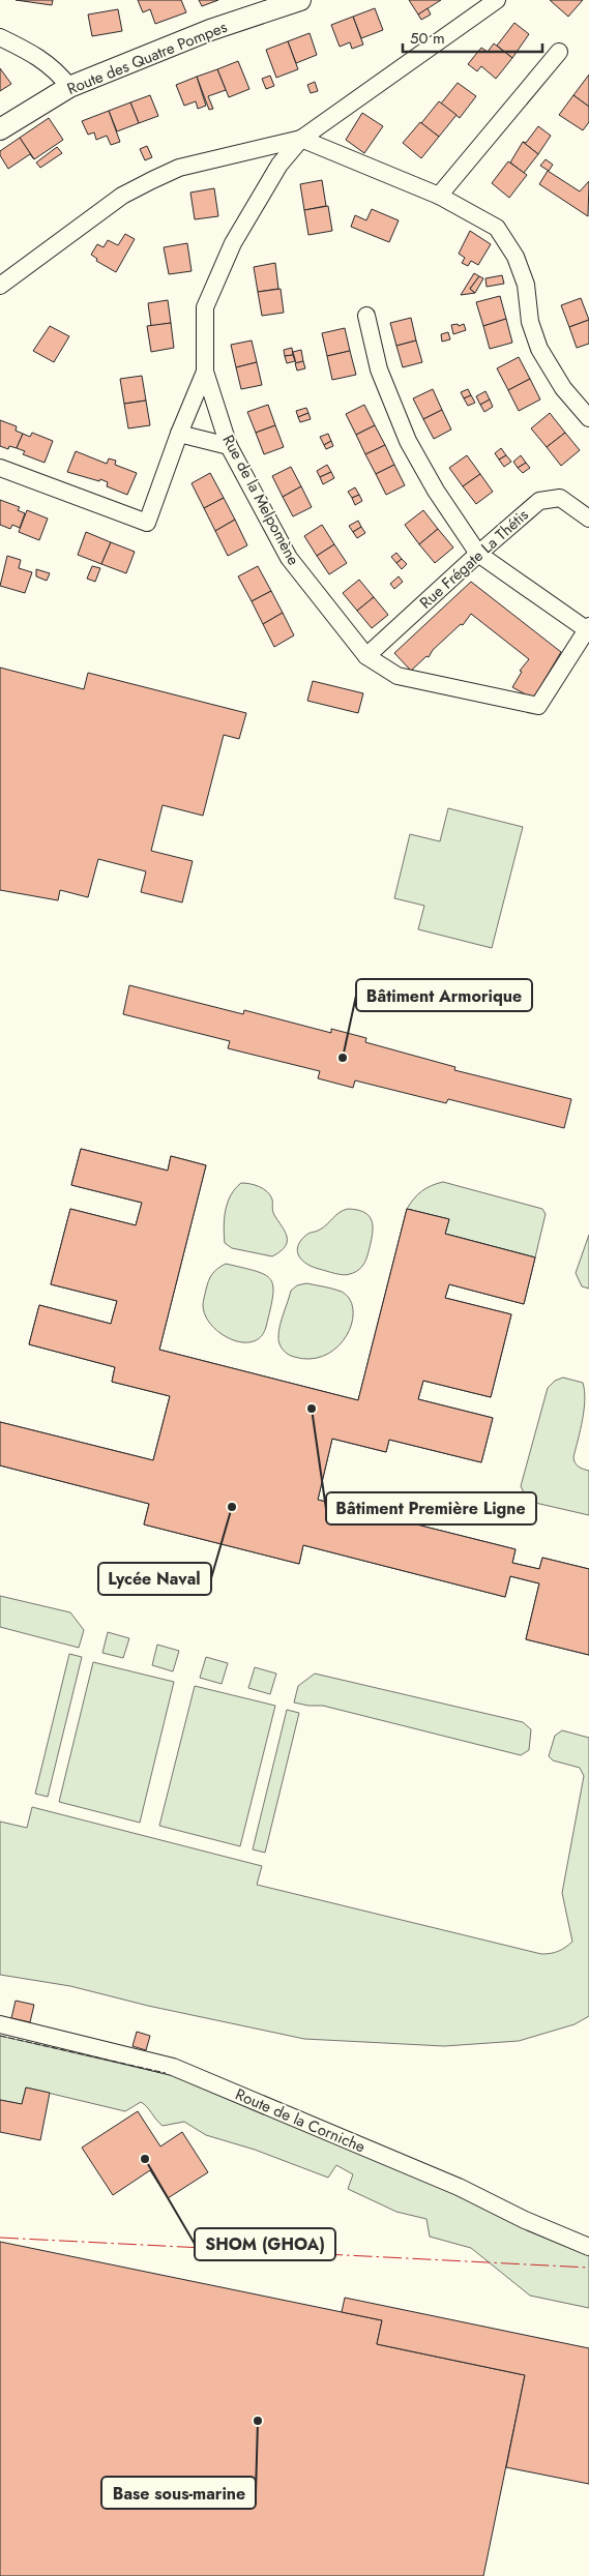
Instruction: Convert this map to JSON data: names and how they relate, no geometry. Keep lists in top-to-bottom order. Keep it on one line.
{"streets":{"street":["Route des Quatre Pompes","Rue de la Melpomène","Rue Frégate La Thétis","Route de la Corniche"]},"crossings":[["Rue de la Melpomène","Rue Frégate La Thétis"]],"places":["Bâtiment Armorique","Bâtiment Première Ligne","Lycée Naval","SHOM (GHOA)","Base sous-marine"],"scale_bar":"50 m"}
